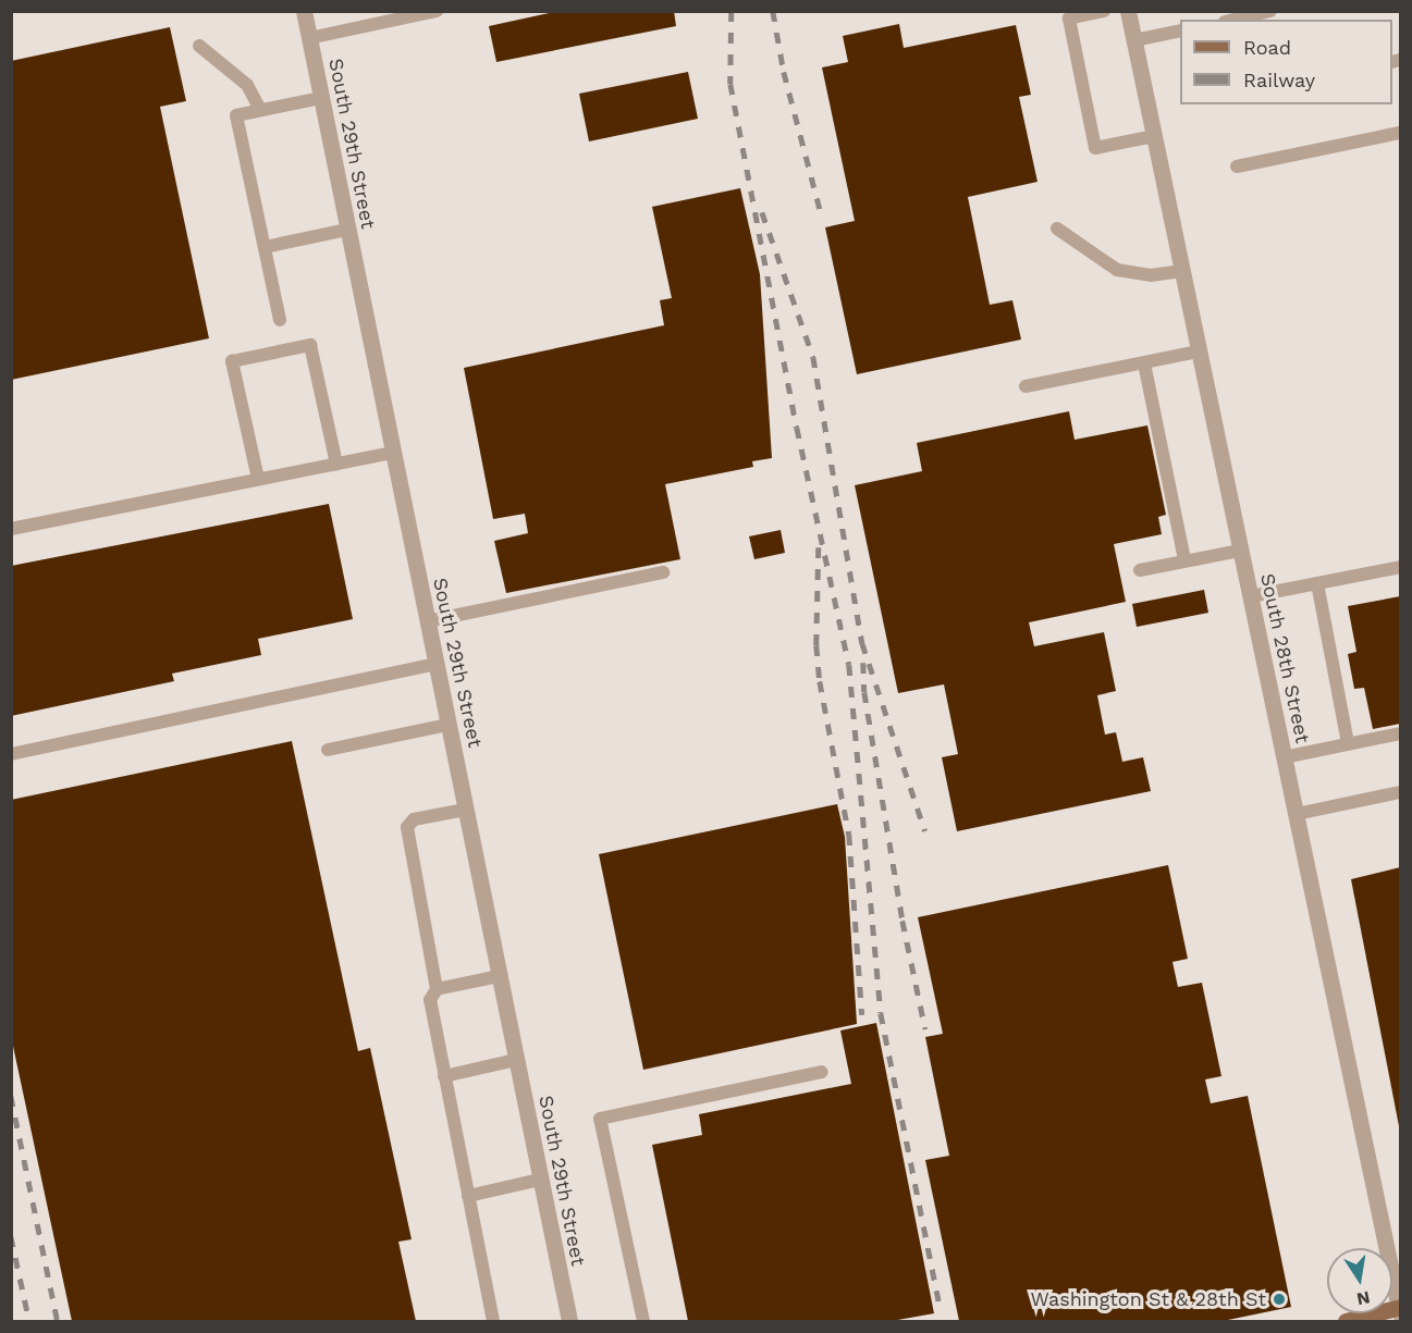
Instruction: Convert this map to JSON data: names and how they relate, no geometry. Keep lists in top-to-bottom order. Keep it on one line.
{"streets":{"street":["South 29th Street","South 28th Street"]},"places":["Washington St & 28th St"],"legend":["Road","Railway"],"north":"bottom"}
